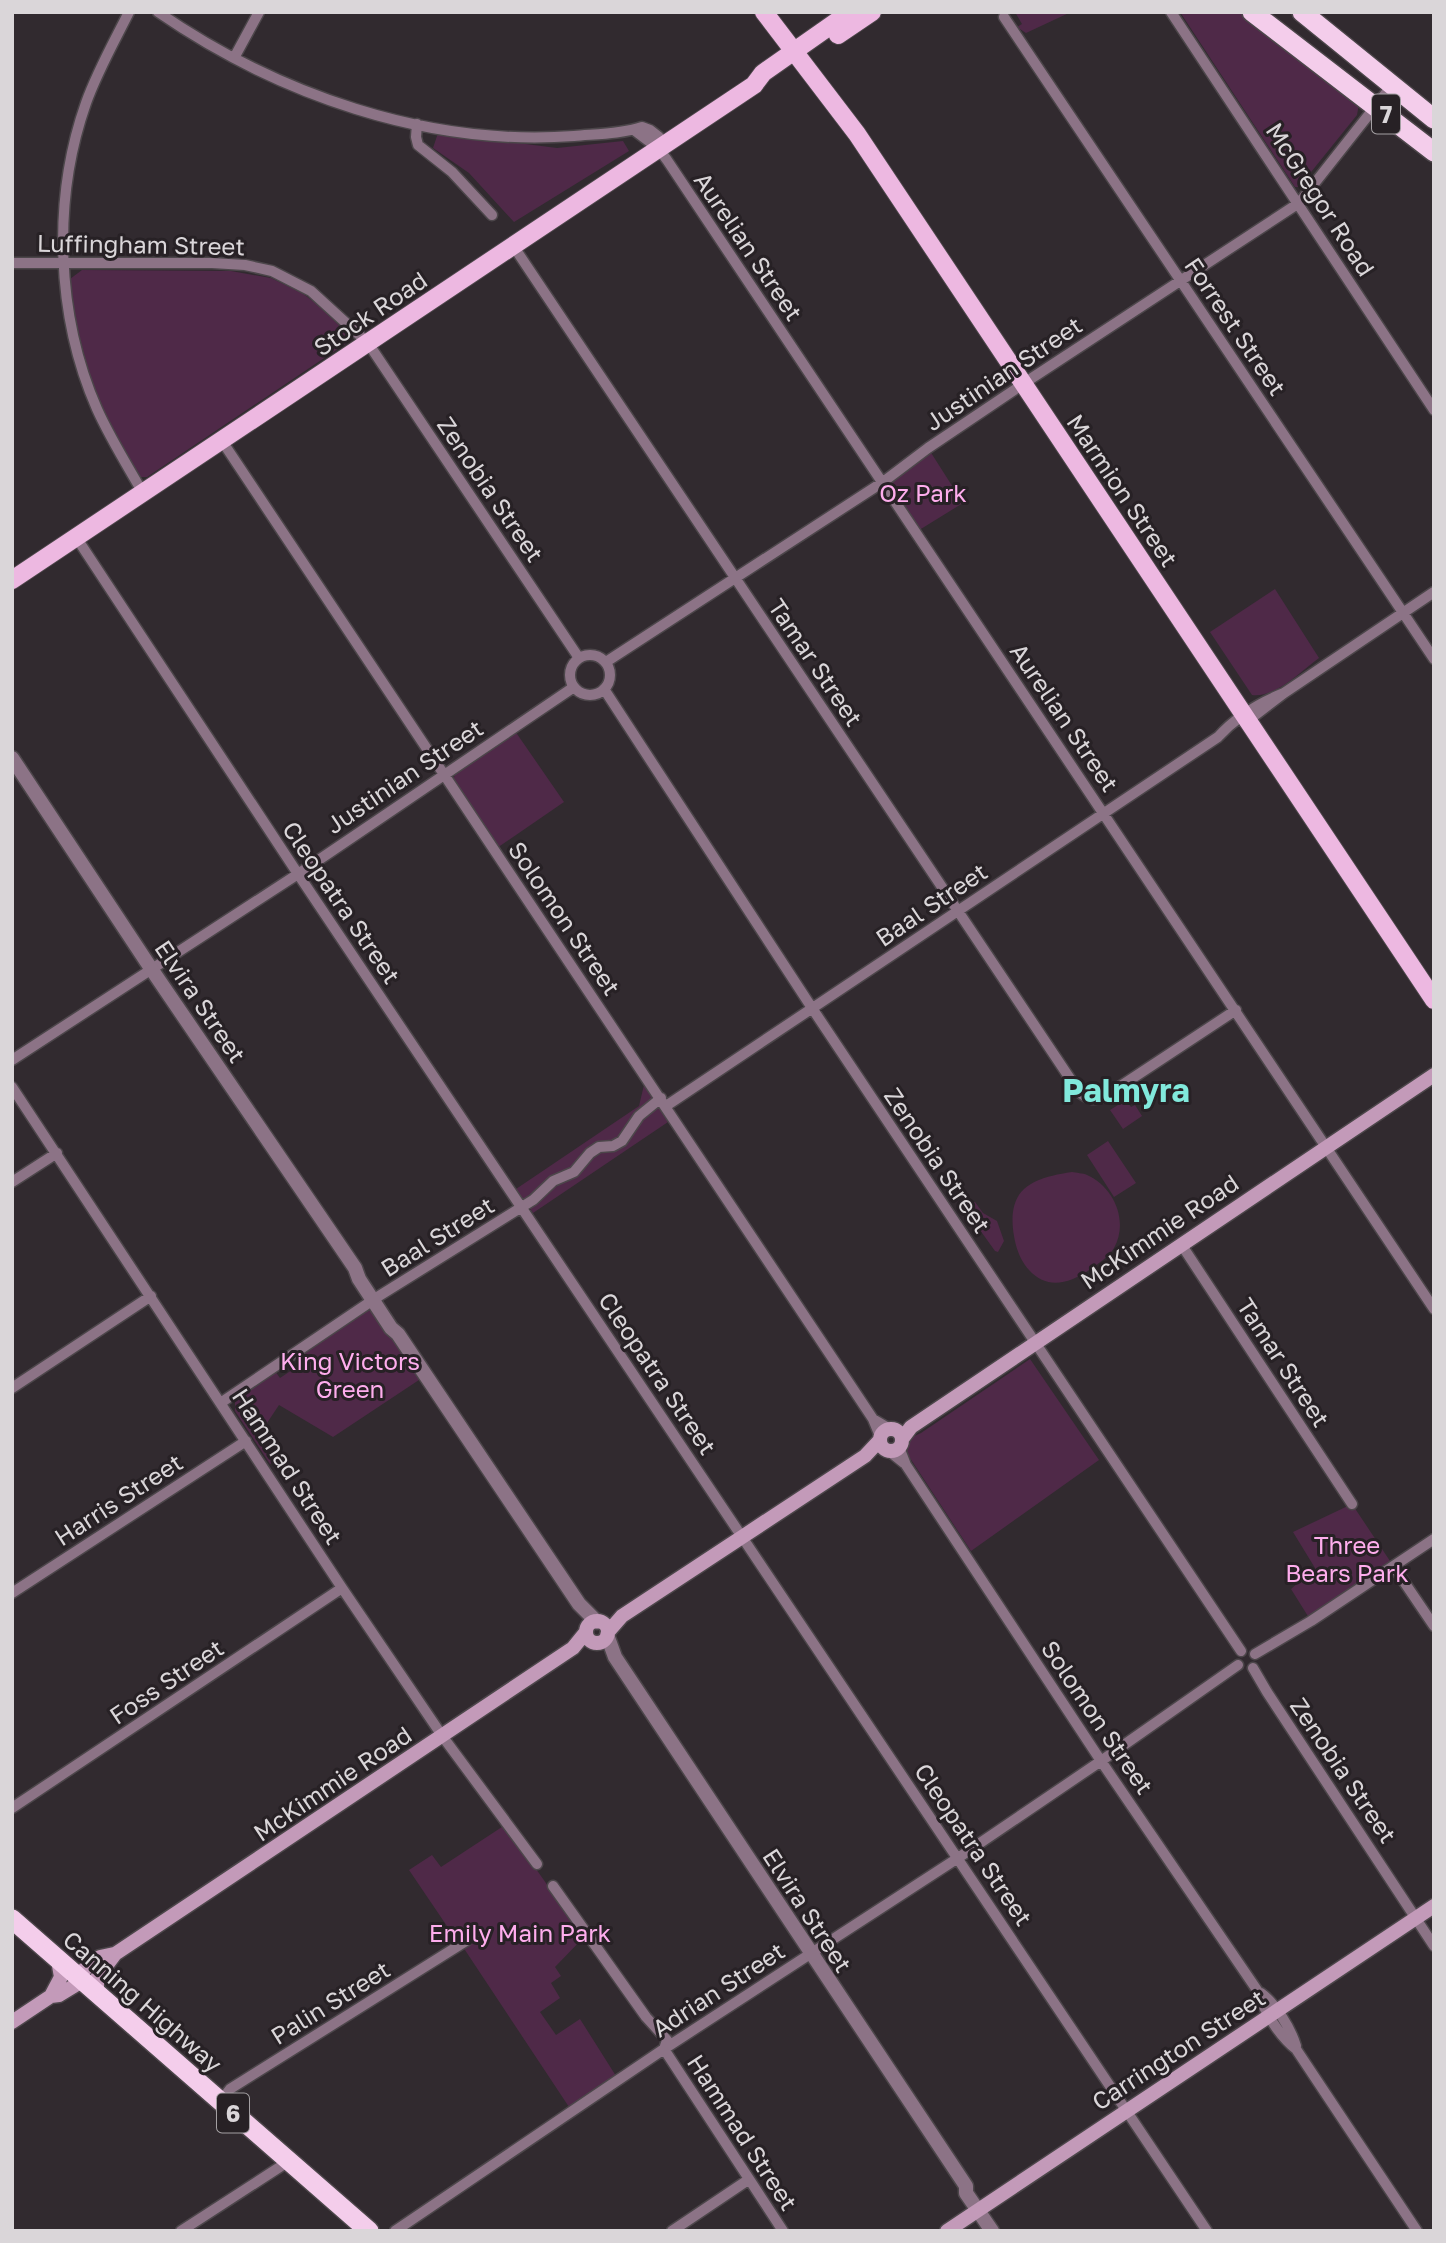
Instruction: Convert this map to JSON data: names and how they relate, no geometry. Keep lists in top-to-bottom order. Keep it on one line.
{"streets":{"highway":["7","Canning Highway","6"],"main road":["Stock Road","Marmion Street","McKimmie Road","Carrington Street"],"street":["McGregor Road","Luffingham Street","Aurelian Street","Forrest Street","Justinian Street","Zenobia Street","Tamar Street","Cleopatra Street","Baal Street","Solomon Street","Elvira Street","Hammad Street","Harris Street","Foss Street","Adrian Street","Palin Street"]},"crossings":[["7","Justinian Street"],["McGregor Road","Justinian Street"],["Luffingham Street","Stock Road"],["Luffingham Street","Zenobia Street"],["Aurelian Street","Stock Road"],["Aurelian Street","Justinian Street"],["Aurelian Street","Tamar Street"],["Aurelian Street","Baal Street"],["Aurelian Street","McKimmie Road"],["Stock Road","Zenobia Street"],["Stock Road","Marmion Street"],["Stock Road","Tamar Street"],["Stock Road","Cleopatra Street"],["Stock Road","Solomon Street"],["Forrest Street","Justinian Street"],["Forrest Street","Baal Street"],["Justinian Street","Zenobia Street"],["Justinian Street","Marmion Street"],["Justinian Street","Tamar Street"],["Justinian Street","Cleopatra Street"],["Justinian Street","Solomon Street"],["Justinian Street","Elvira Street"],["Zenobia Street","Baal Street"],["Zenobia Street","McKimmie Road"],["Zenobia Street","Adrian Street"],["Zenobia Street","Carrington Street"],["Marmion Street","Baal Street"],["Tamar Street","Baal Street"],["Tamar Street","McKimmie Road"],["Cleopatra Street","Baal Street"],["Cleopatra Street","Adrian Street"],["Cleopatra Street","Carrington Street"],["Baal Street","Solomon Street"],["Baal Street","Elvira Street"],["Baal Street","Hammad Street"],["Solomon Street","McKimmie Road"],["Solomon Street","Adrian Street"],["Solomon Street","Carrington Street"],["Elvira Street","McKimmie Road"],["Elvira Street","Adrian Street"],["Elvira Street","Carrington Street"],["McKimmie Road","Hammad Street"],["McKimmie Road","Canning Highway"],["Hammad Street","Harris Street"],["Hammad Street","Foss Street"],["Hammad Street","Adrian Street"],["Canning Highway","Palin Street"]],"districts":["Palmyra"],"parks":["Oz Park","King Victors Green","Three Bears Park","Emily Main Park"]}
